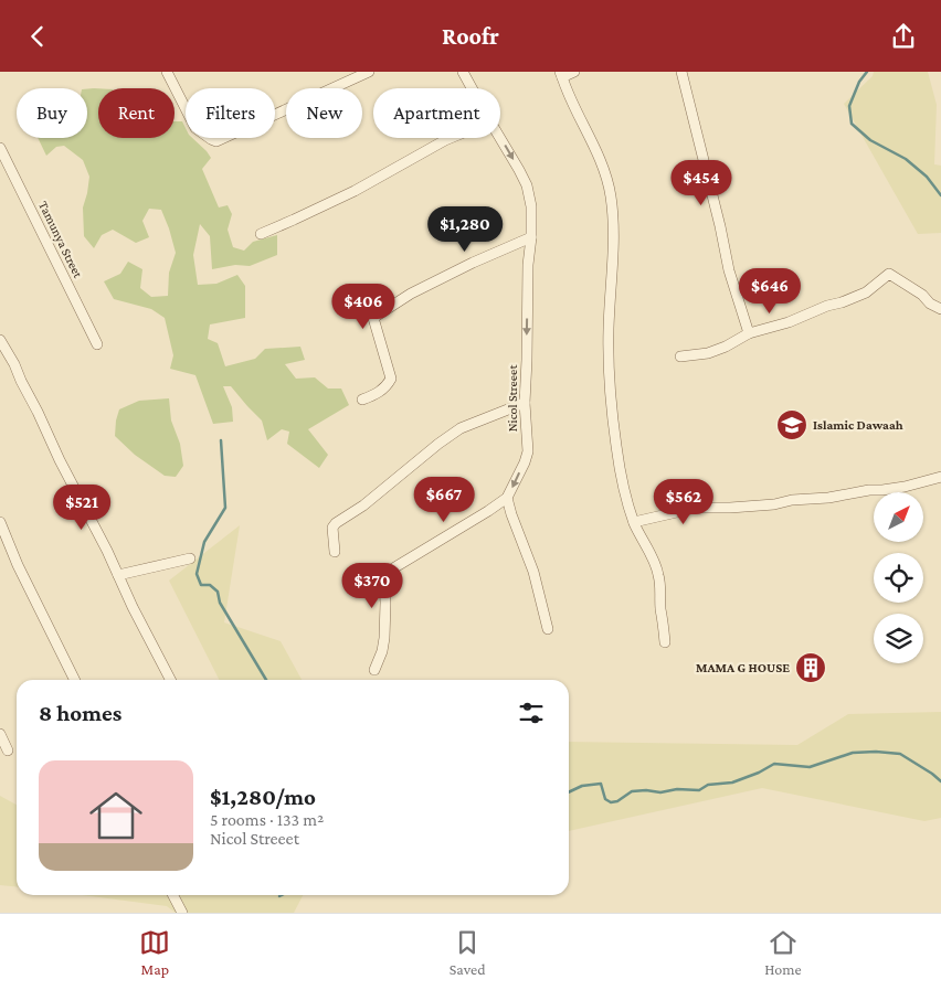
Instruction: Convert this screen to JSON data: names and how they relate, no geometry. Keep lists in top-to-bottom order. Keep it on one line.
{"streets":{"street":["Tamunya Street","Nicol Streeet"]},"places":{"school or university":["Islamic Dawaah"],"building":["MAMA G HOUSE"]},"north":"top right","page":{"header":"Roofr","chip":["Buy","Rent","Filters","New","Apartment"],"price":["$454","$1,280","$646","$406","$667","$562","$521","$370"],"heading":"8 homes","list":[{"name":"$1,280/mo","note":"5 rooms · 133 m² · Nicol Streeet"}],"tabs":["Map","Saved","Home"]}}
